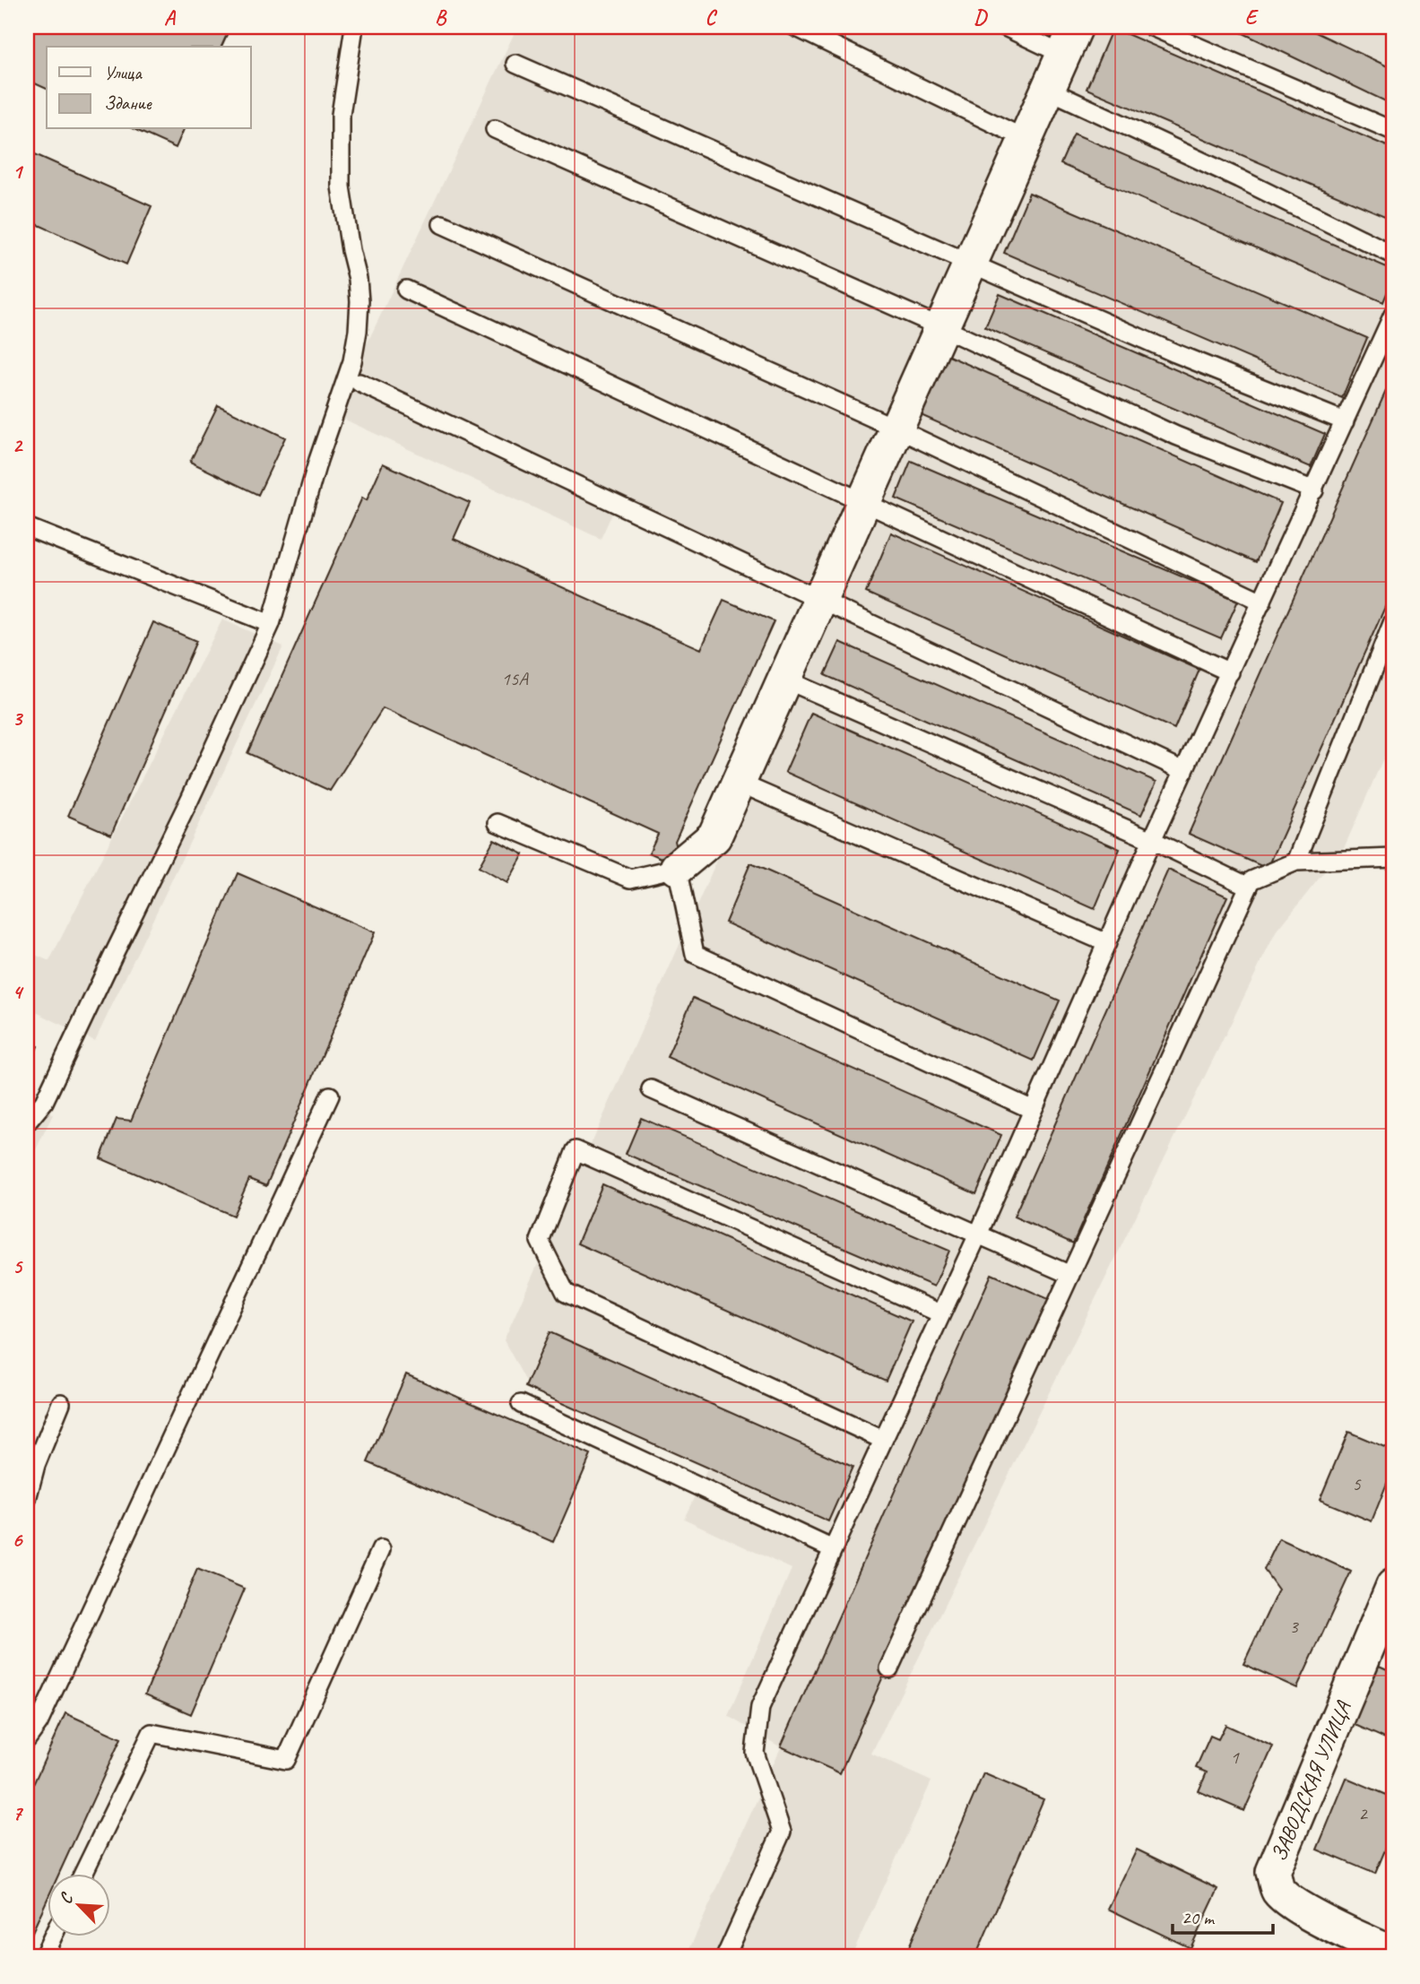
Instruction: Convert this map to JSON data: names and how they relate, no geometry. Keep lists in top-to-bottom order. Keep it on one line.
{"streets":{"street":["ЗАВОДСКАЯ УЛИЦА"]},"house_numbers":["15А","5","3","1","2"],"legend":["Улица","Здание"],"scale_bar":"20 m","north":"top left","grid":{"columns":["A","B","C","D","E"],"rows":["1","2","3","4","5","6","7"]}}
